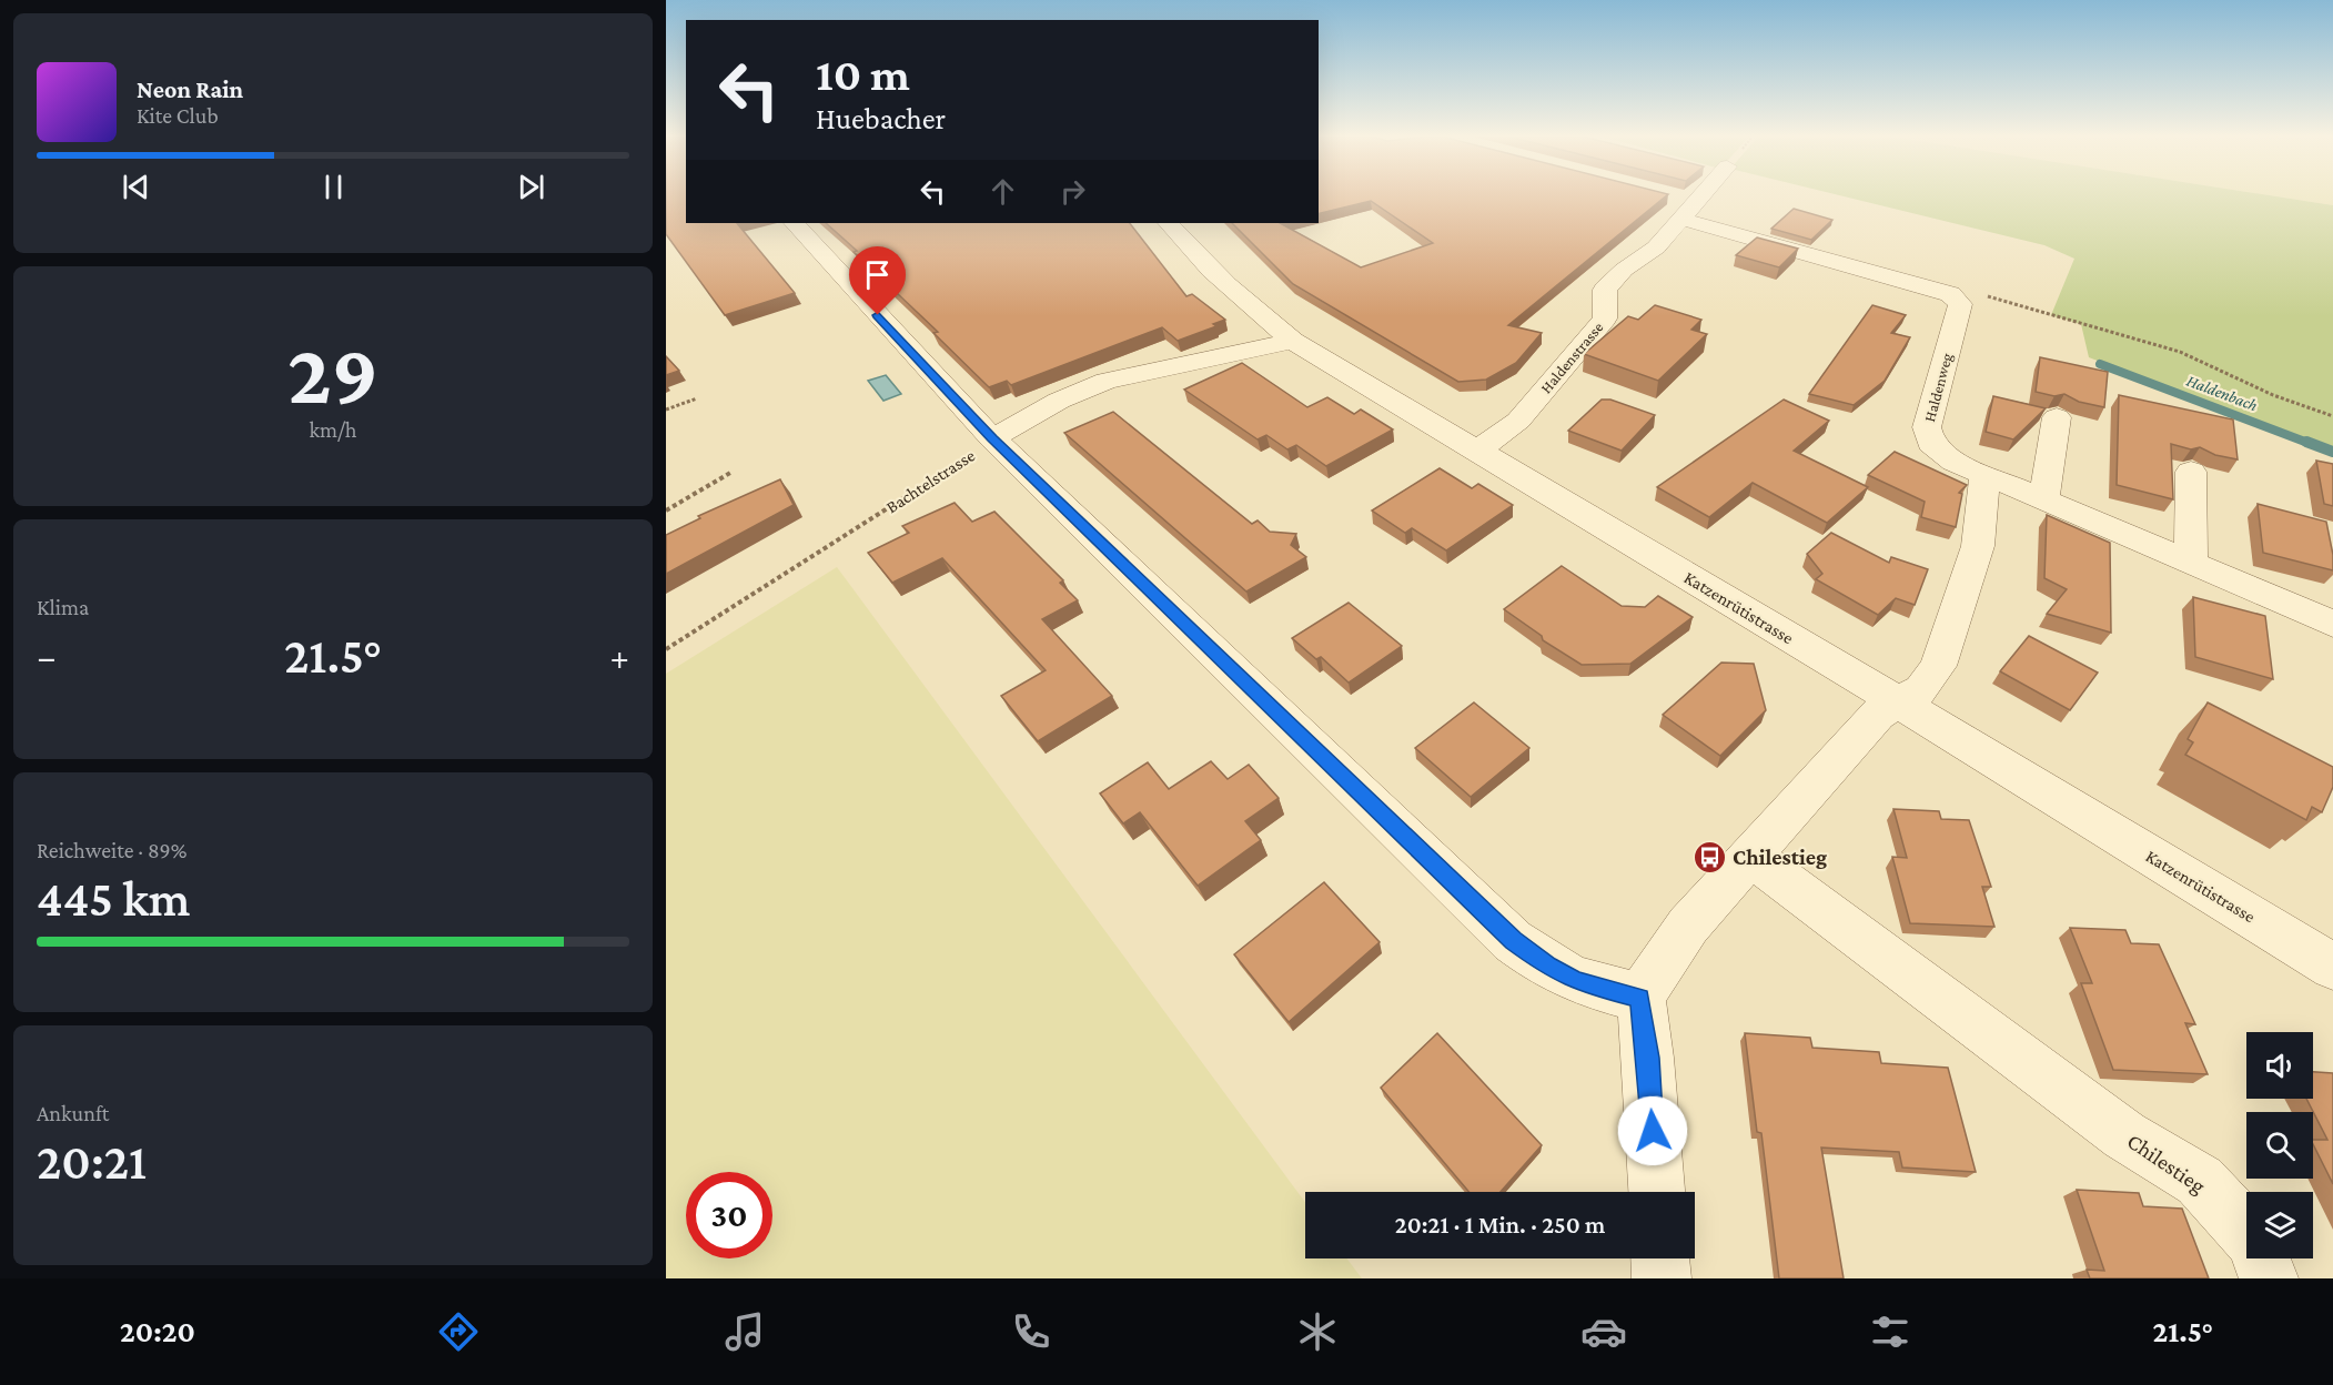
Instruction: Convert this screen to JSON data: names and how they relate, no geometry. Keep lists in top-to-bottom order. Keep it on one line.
{"streets":{"street":["Haldenstrasse","Haldenweg","Bachtelstrasse","Katzenrütistrasse","Chilestieg"]},"crossings":[["Haldenstrasse","Katzenrütistrasse"],["Bachtelstrasse","Katzenrütistrasse"]],"water":["Haldenbach"],"places":{"bus stop":["Chilestieg"]},"page":{"turn":["10 m","Huebacher"],"song":["Neon Rain","Kite Club"],"tile":[["29","km/h"],"Klima",["Reichweite · 89%","445 km"],["Ankunft","20:21"]],"heat":["−","21.5°","+"],"limit":"30","trip":"20:21 · 1 Min. · 250 m","tabs":["20:20","21.5°"]}}
